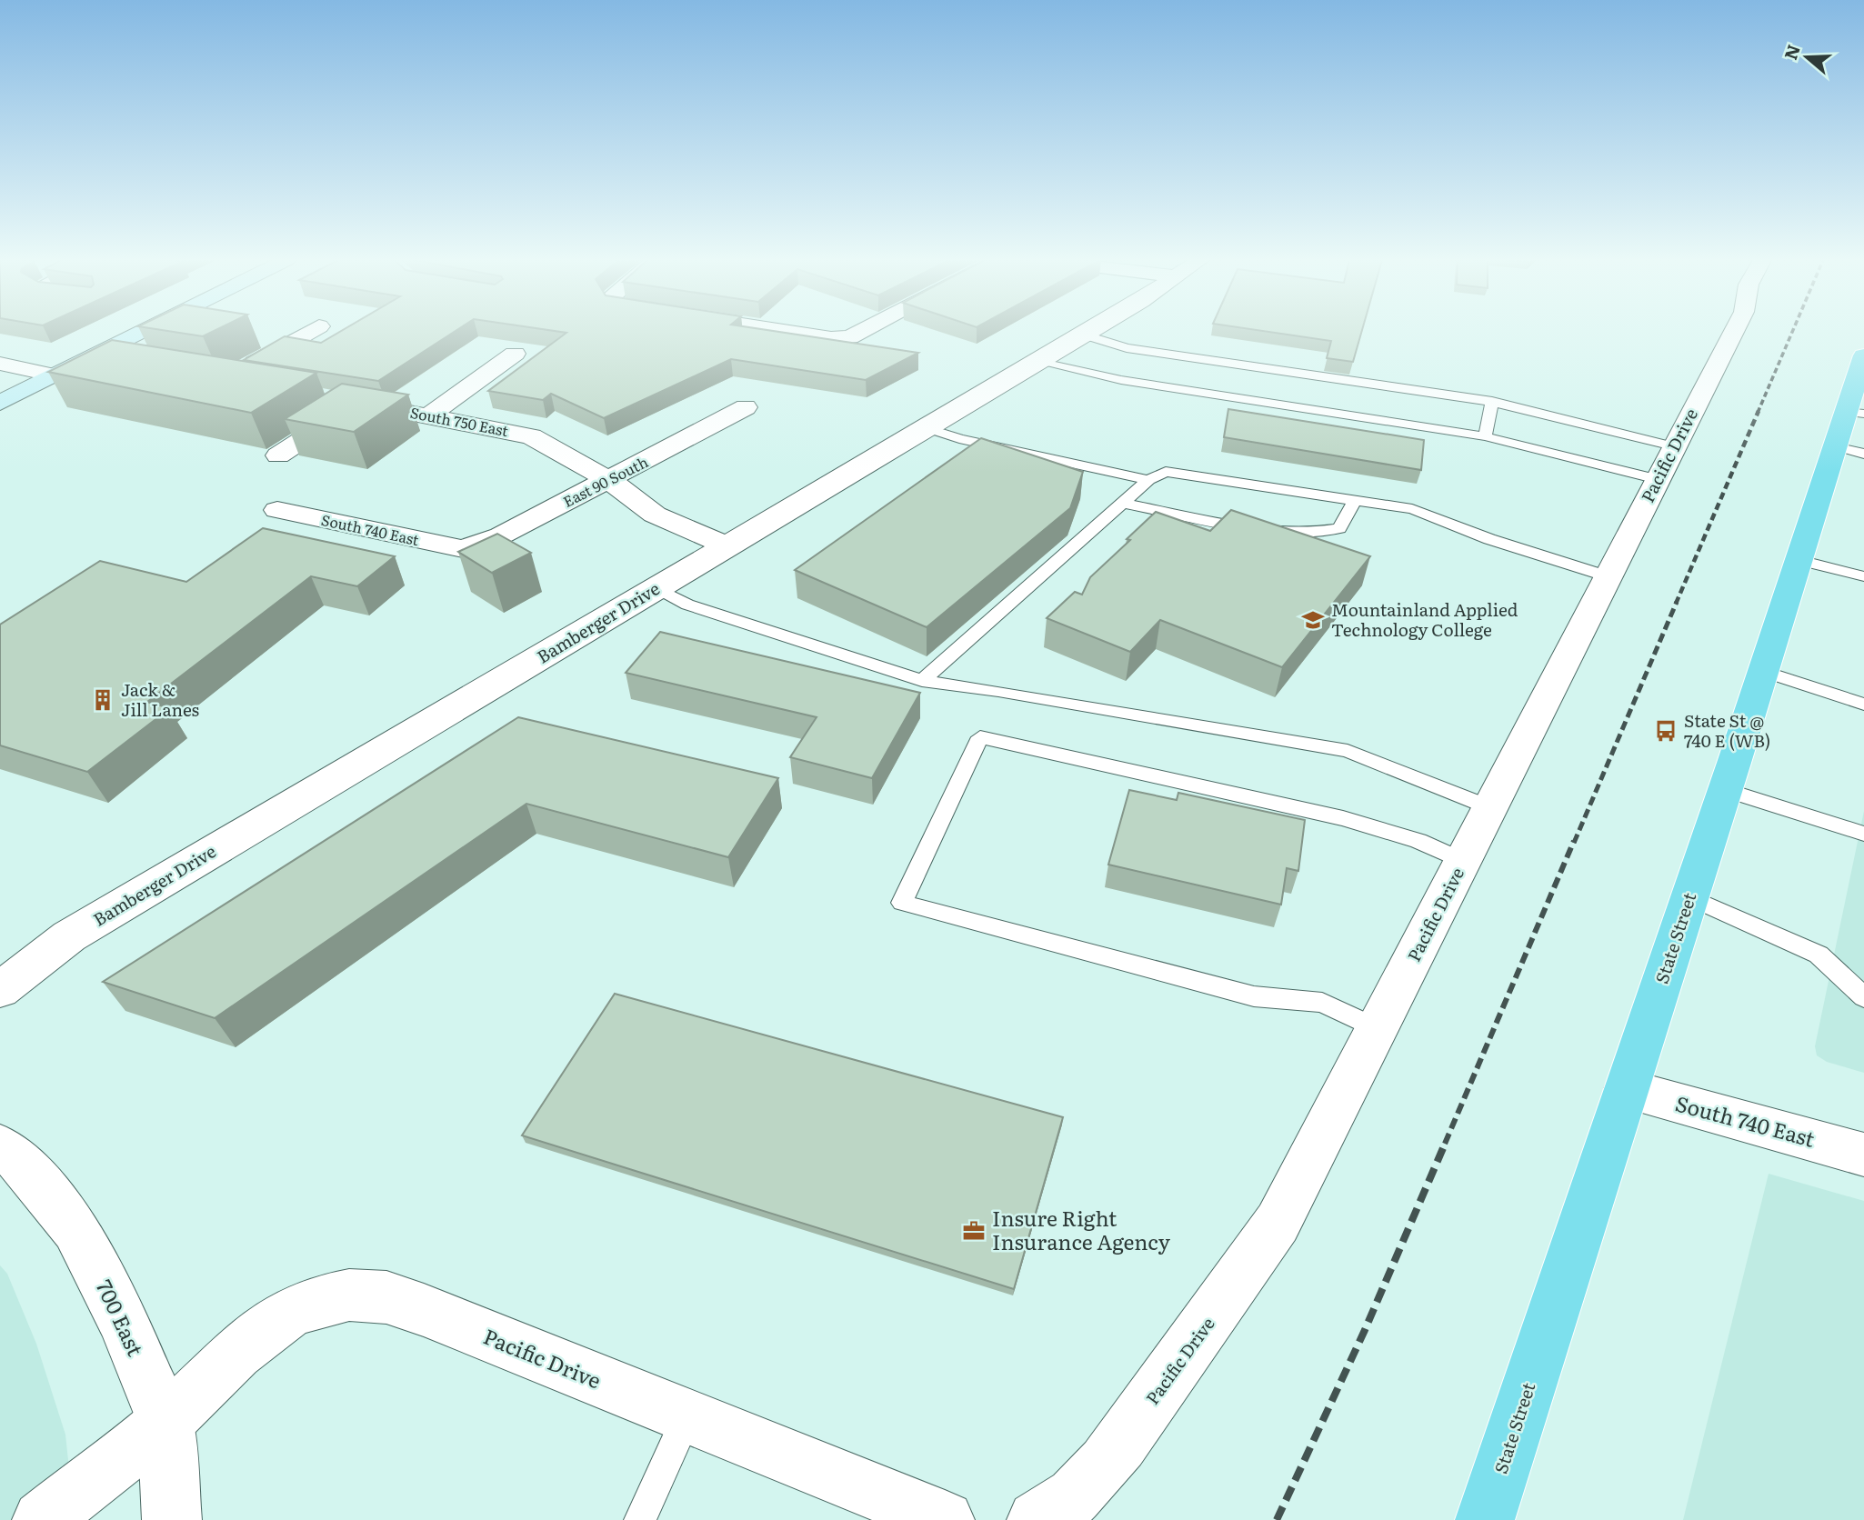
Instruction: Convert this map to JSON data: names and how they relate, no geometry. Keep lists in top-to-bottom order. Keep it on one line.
{"streets":{"main road":["State Street"],"street":["South 750 East","Pacific Drive","East 90 South","South 740 East","Bamberger Drive","700 East"]},"crossings":[["South 750 East","East 90 South"],["South 750 East","Bamberger Drive"],["Pacific Drive","700 East"],["East 90 South","South 740 East"],["South 740 East","State Street"]],"places":{"school or university":["Mountainland Applied Technology College"],"building":["Jack & Jill Lanes"],"bus stop":["State St @ 740 E (WB)"],"office":["Insure Right Insurance Agency"]},"north":"left"}
